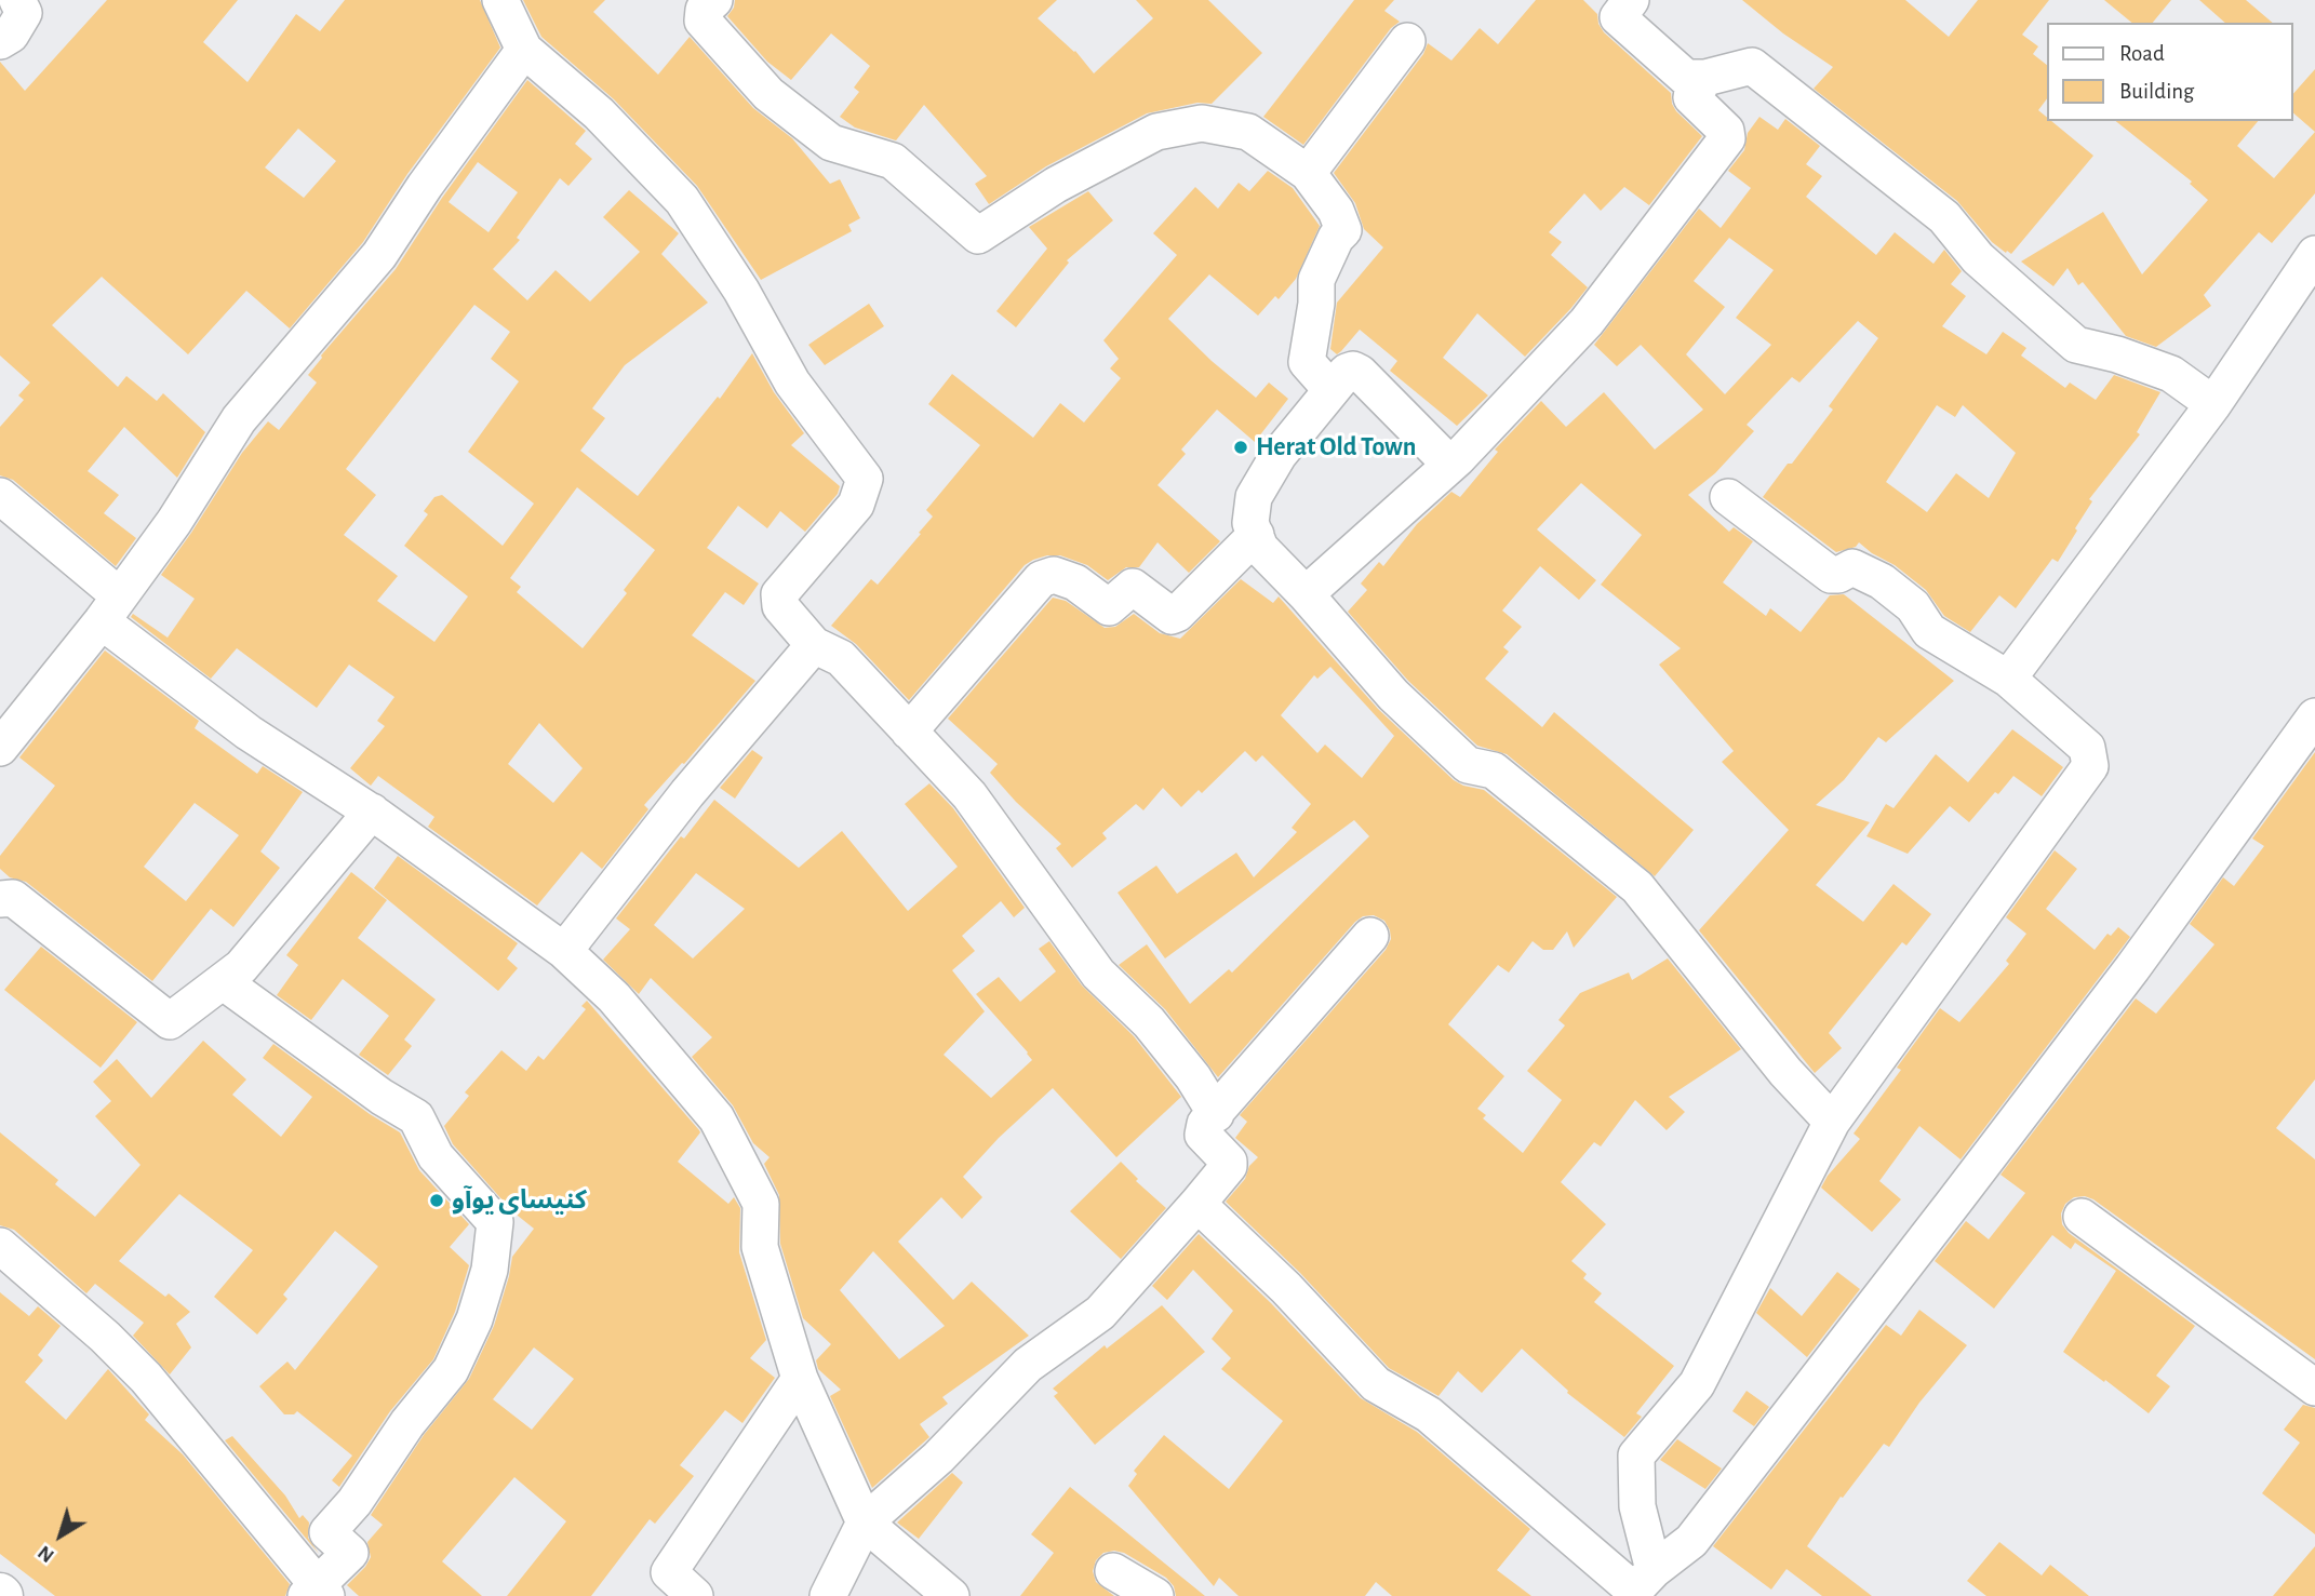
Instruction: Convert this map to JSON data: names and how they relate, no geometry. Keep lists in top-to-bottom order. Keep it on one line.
{"places":["Herat Old Town","کنیسای یوآو"],"legend":["Road","Building"],"north":"bottom left"}
